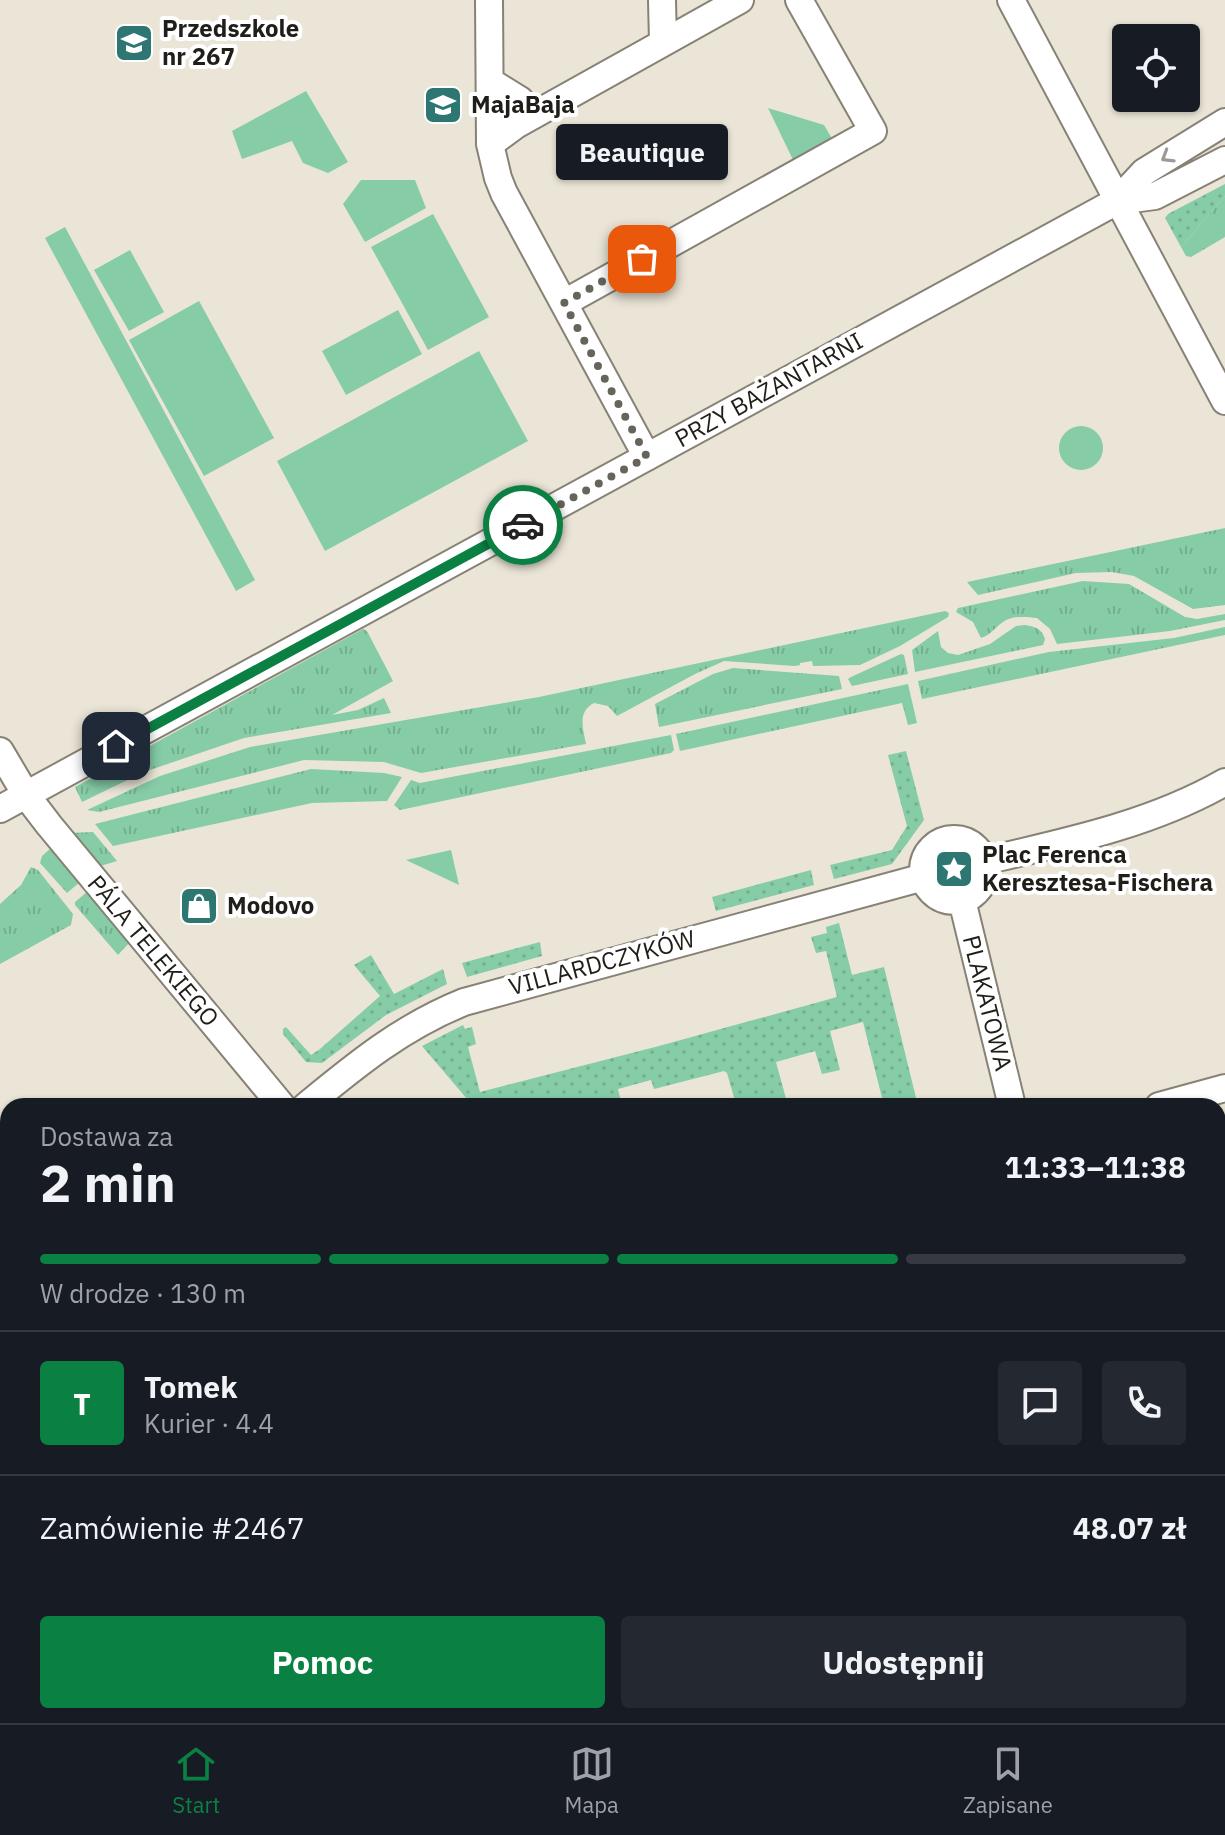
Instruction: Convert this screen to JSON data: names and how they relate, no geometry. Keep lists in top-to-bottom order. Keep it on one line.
{"streets":{"street":["PRZY BAŻANTARNI","PÁLA TELEKIEGO","VILLARDCZYKÓW","PLAKATOWA"]},"crossings":[["PRZY BAŻANTARNI","PÁLA TELEKIEGO"],["VILLARDCZYKÓW","PLAKATOWA"]],"places":{"school or university":["Przedszkole nr 267","MajaBaja"],"other":["Beautique"],"place":["Plac Ferenca Keresztesa-Fischera"],"shop":["Modovo"]},"page":{"bubble":"Beautique","heading":["2 min","Dostawa za","11:33–11:38"],"panel":["Tomek","Kurier · 4.4","Zamówienie #2467","48.07 zł"],"bar":"W drodze · 130 m","round":"T","buttons":["Pomoc","Udostępnij"],"tabs":["Start","Mapa","Zapisane"]}}
